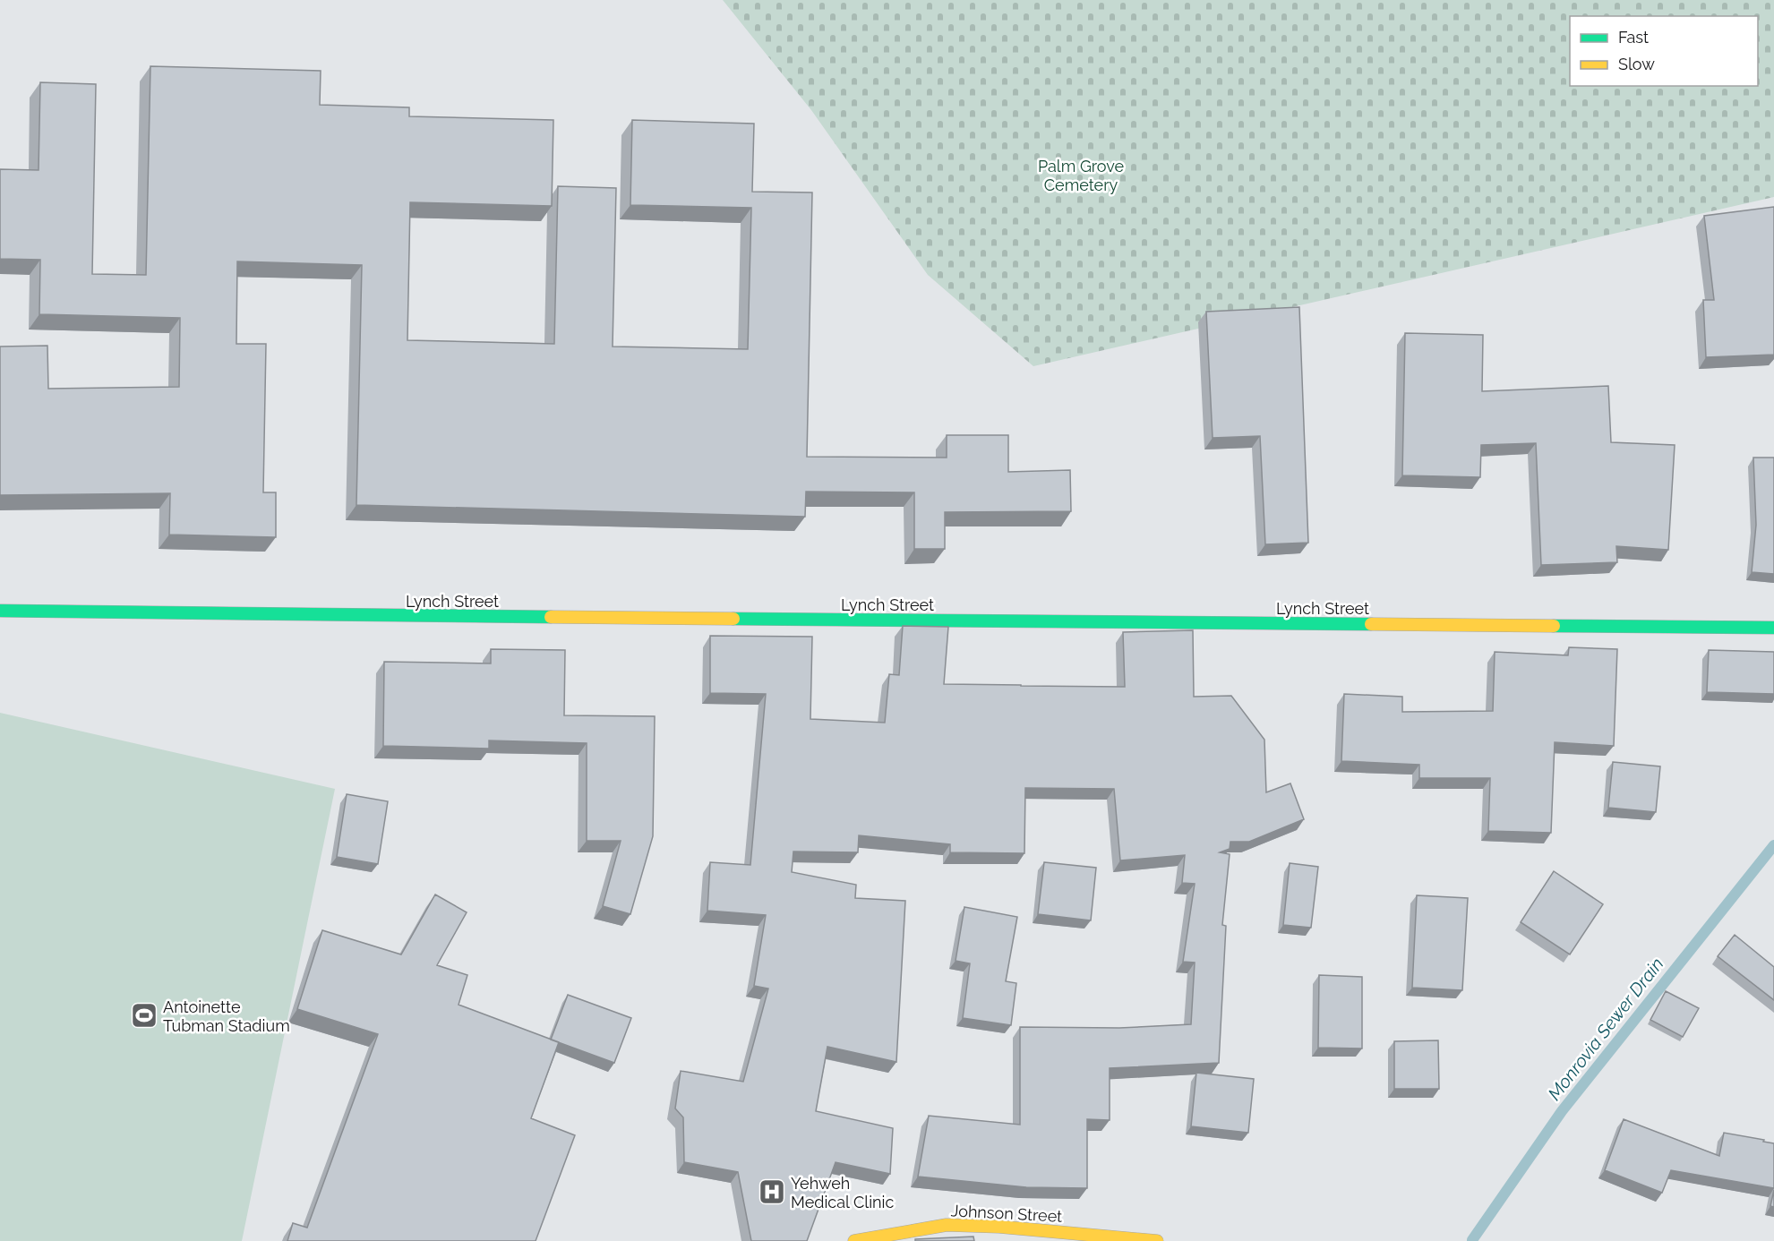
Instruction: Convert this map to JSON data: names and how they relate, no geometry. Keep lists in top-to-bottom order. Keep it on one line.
{"streets":{"street":["Lynch Street","Johnson Street"]},"water":["Monrovia Sewer Drain"],"parks":["Palm Grove Cemetery"],"places":{"sports":["Antoinette Tubman Stadium"],"hospital":["Yehweh Medical Clinic"]},"legend":["Fast","Slow"]}
